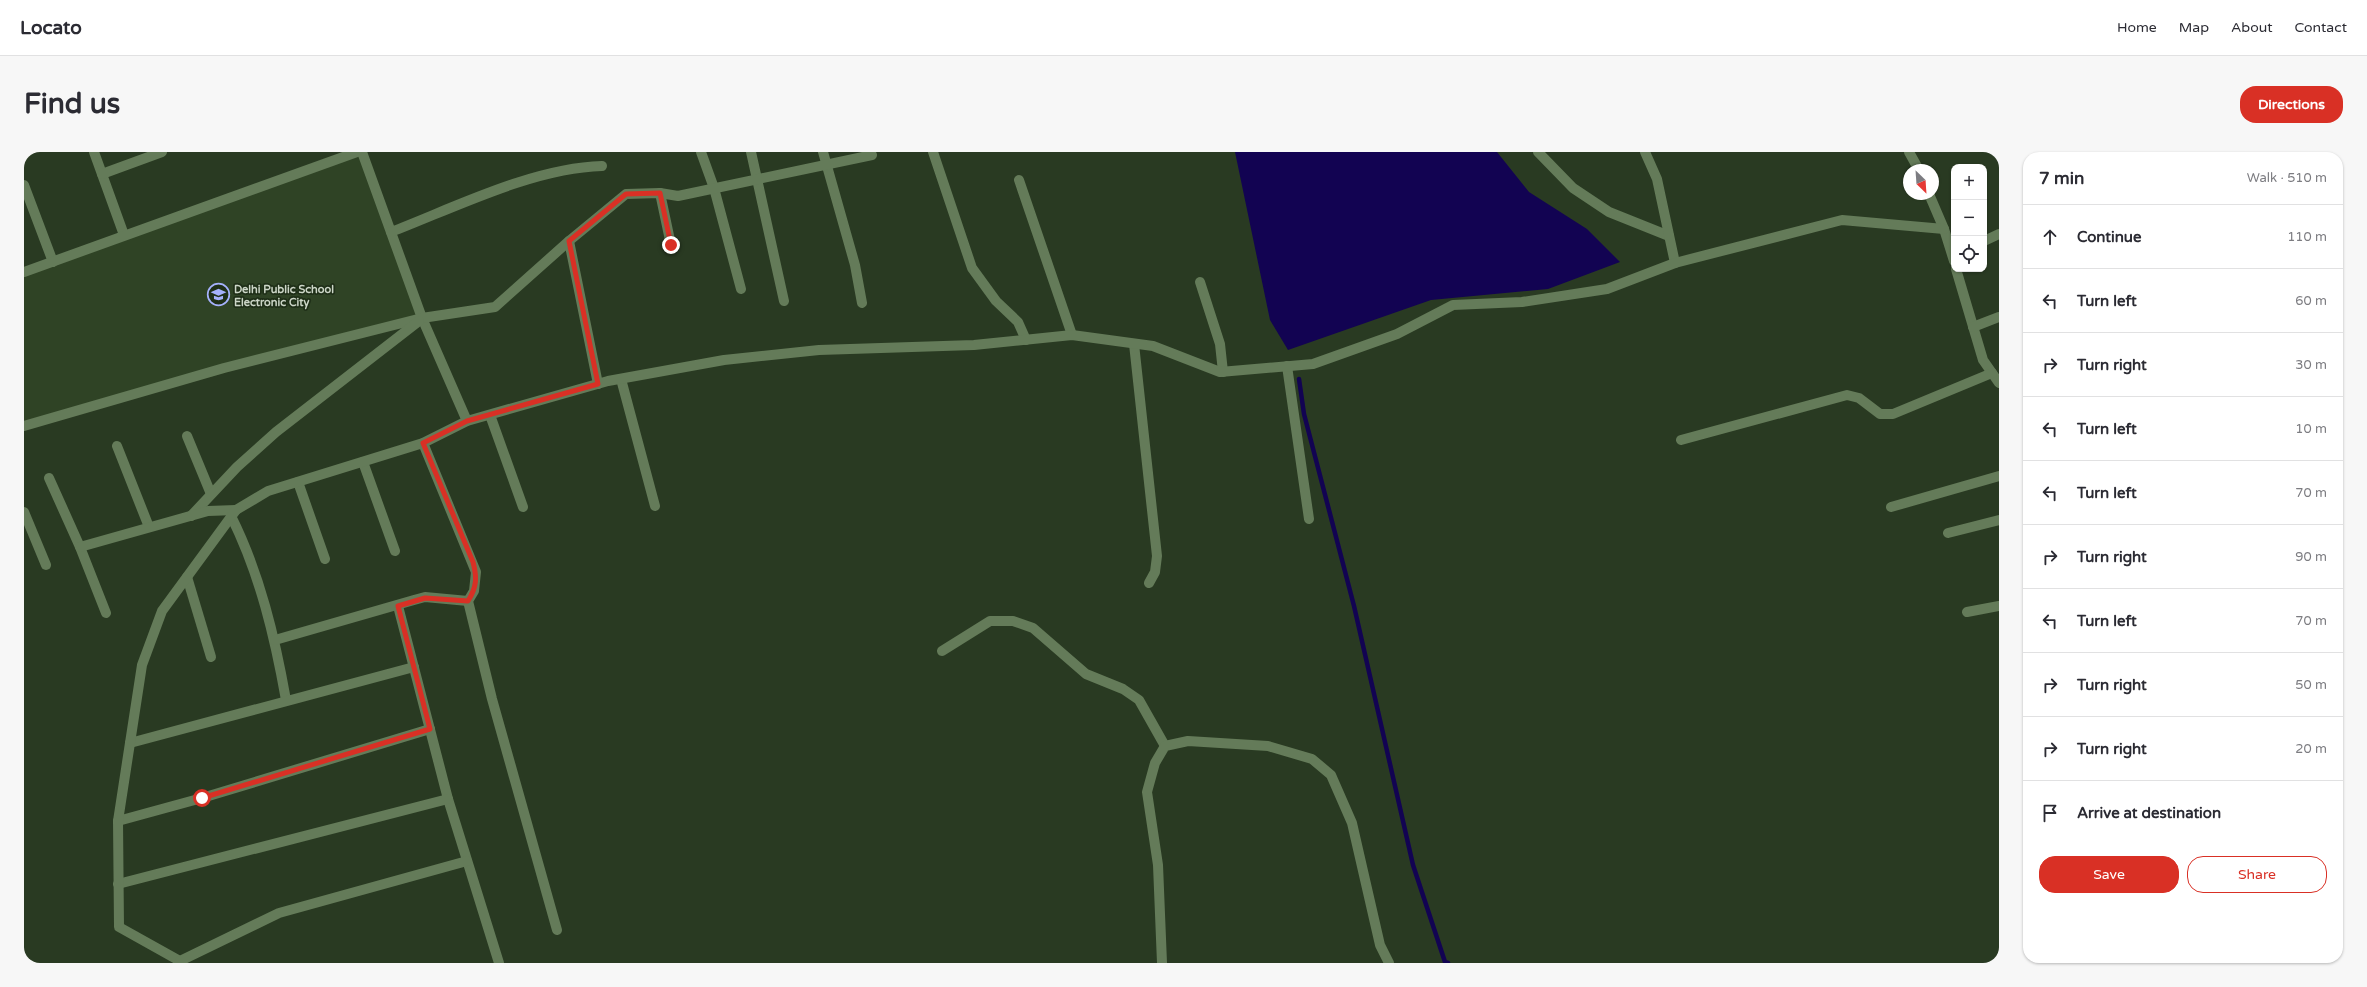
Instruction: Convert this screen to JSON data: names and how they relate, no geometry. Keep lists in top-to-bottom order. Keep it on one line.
{"places":{"school or university":["Delhi Public School Electronic City"]},"north":"bottom right","page":{"header":"Locato","nav":["Home","Map","About","Contact"],"buttons":["Directions",["Save","Share"]],"title":"Find us","heading":["7 min","Walk · 510 m"],"map_buttons":["+","−"],"list":[["Continue","110 m"],["Turn left","60 m"],["Turn right","30 m"],["Turn left","10 m"],["Turn left","70 m"],["Turn right","90 m"],["Turn left","70 m"],["Turn right","50 m"],["Turn right","20 m"],"Arrive at destination"]}}
